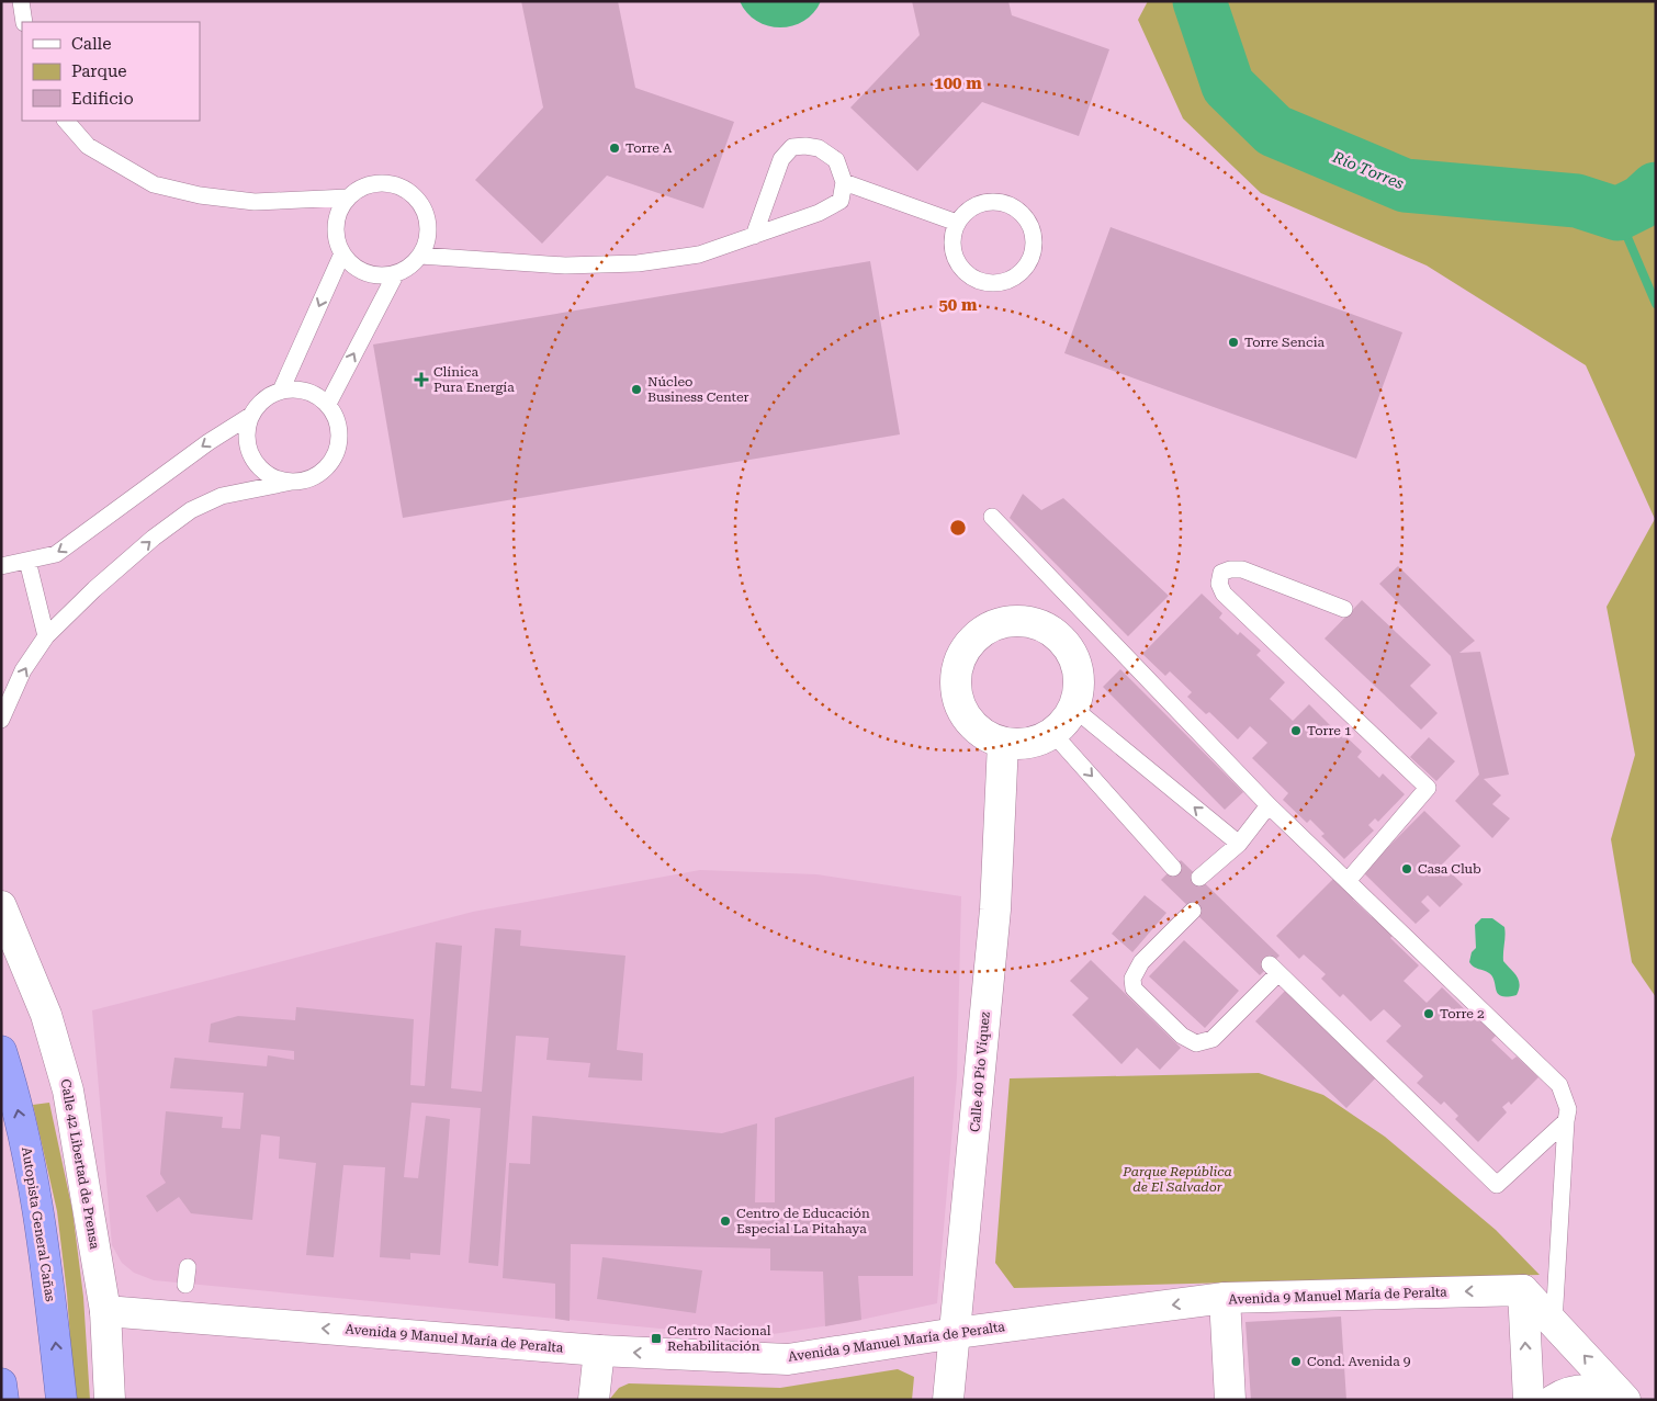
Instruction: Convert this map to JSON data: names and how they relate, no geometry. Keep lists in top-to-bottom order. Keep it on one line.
{"streets":{"highway":["Autopista General Cañas"],"street":["Calle 40 Pío Víquez","Calle 42 Libertad de Prensa","Avenida 9 Manuel María de Peralta"]},"crossings":[["Calle 40 Pío Víquez","Avenida 9 Manuel María de Peralta"],["Calle 42 Libertad de Prensa","Avenida 9 Manuel María de Peralta"]],"one_way":["Autopista General Cañas","Avenida 9 Manuel María de Peralta"],"water":["Río Torres"],"parks":["Parque República de El Salvador"],"places":{"other":["Torre A","Torre Sencia","Núcleo Business Center","Torre 1","Casa Club","Torre 2","Centro de Educación Especial La Pitahaya","Cond. Avenida 9"],"health":["Clínica Pura Energía"],"transit":["Centro Nacional Rehabilitación"]},"legend":["Calle","Parque","Edificio"],"rings":["100 m","50 m"]}
